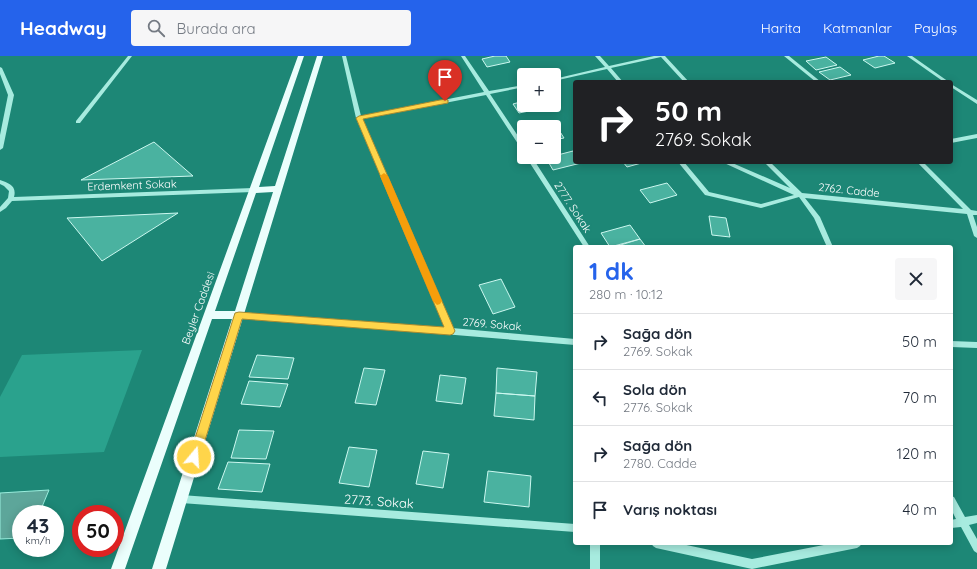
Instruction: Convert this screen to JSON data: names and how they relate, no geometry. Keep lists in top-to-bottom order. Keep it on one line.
{"streets":{"main road":["Beyler Caddesi"],"street":["Erdemkent Sokak","2762. Cadde","2777. Sokak","2769. Sokak","2773. Sokak"]},"crossings":[["Erdemkent Sokak","Beyler Caddesi"]],"page":{"header":"Headway","search":"Burada ara","nav":["Harita","Katmanlar","Paylaş"],"map_buttons":["+","−"],"turn":["50 m","2769. Sokak"],"heading":["1 dk","280 m · 10:12"],"list":[{"name":"Sağa dön","note":"2769. Sokak","value":"50 m"},{"name":"Sola dön","note":"2776. Sokak","value":"70 m"},{"name":"Sağa dön","note":"2780. Cadde","value":"120 m"},{"name":"Varış noktası","value":"40 m"}],"speed":"43 km/h","limit":"50"}}
